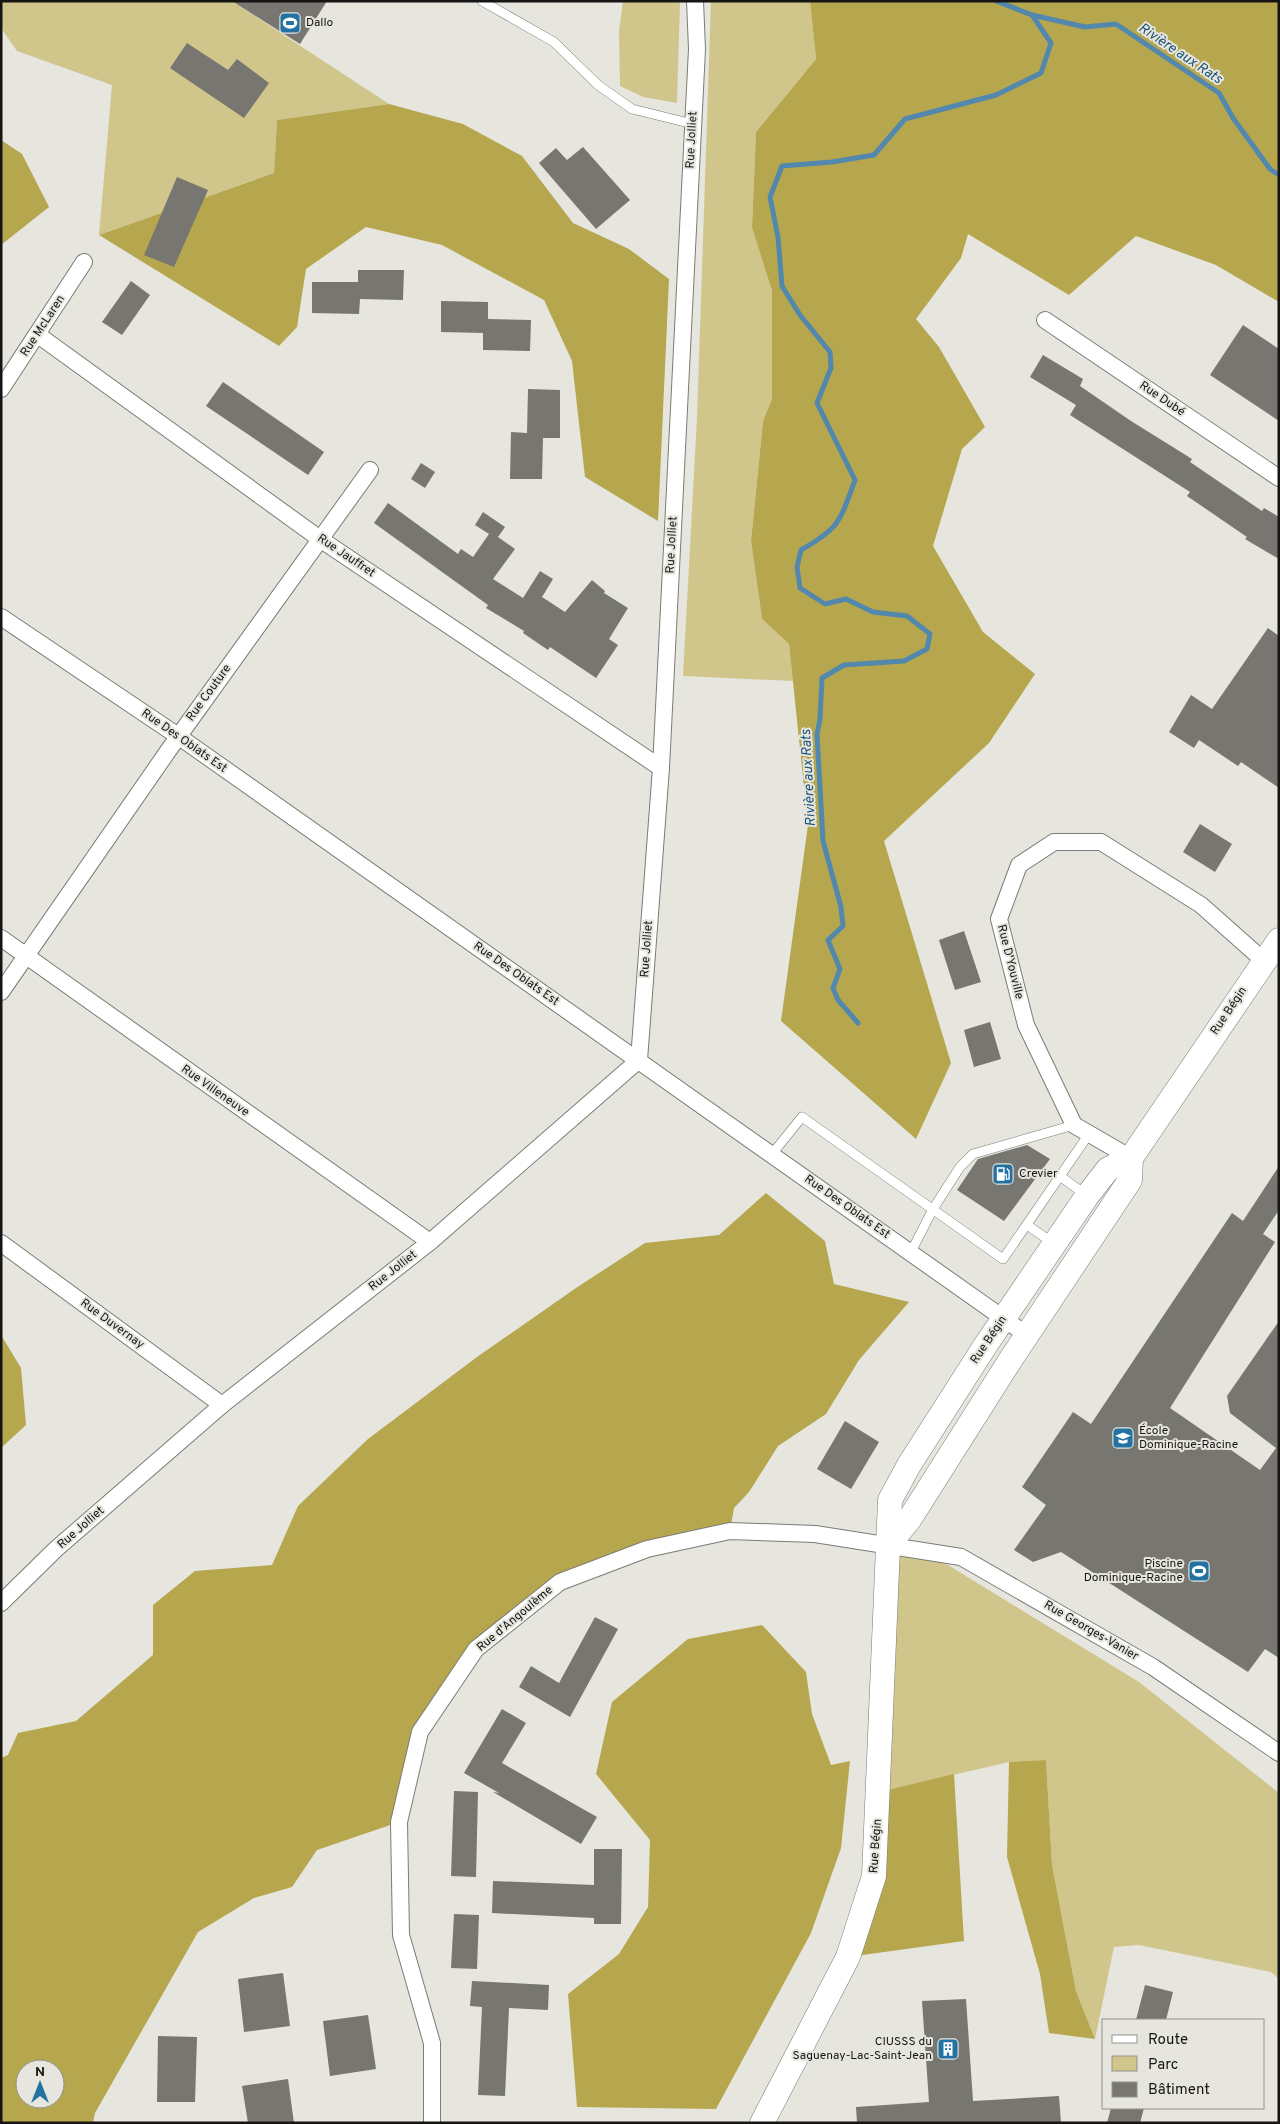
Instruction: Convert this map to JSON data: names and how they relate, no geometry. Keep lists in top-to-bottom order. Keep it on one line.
{"streets":{"street":["Rue Jolliet","Rue McLaren","Rue Dubé","Rue Jauffret","Rue Couture","Rue Des Oblats Est","Rue D'Youville","Rue Bégin","Rue Villeneuve","Rue Duvernay","Rue d'Angoulème","Rue Georges-Vanier"]},"crossings":[["Rue Jolliet","Rue Jauffret"],["Rue Jolliet","Rue Des Oblats Est"],["Rue Jolliet","Rue Villeneuve"],["Rue Jolliet","Rue Duvernay"],["Rue McLaren","Rue Jauffret"],["Rue Jauffret","Rue Couture"],["Rue Couture","Rue Des Oblats Est"],["Rue Couture","Rue Villeneuve"],["Rue Des Oblats Est","Rue Bégin"],["Rue D'Youville","Rue Bégin"],["Rue Bégin","Rue d'Angoulème"],["Rue Bégin","Rue Georges-Vanier"],["Rue d'Angoulème","Rue Georges-Vanier"]],"water":["Rivière aux Rats"],"places":{"sports":["Dallo","Piscine Dominique-Racine"],"fuel station":["Crevier"],"school or university":["École Dominique-Racine"],"building":["CIUSSS du Saguenay-Lac-Saint-Jean"]},"legend":["Route","Parc","Bâtiment"],"north":"top"}
